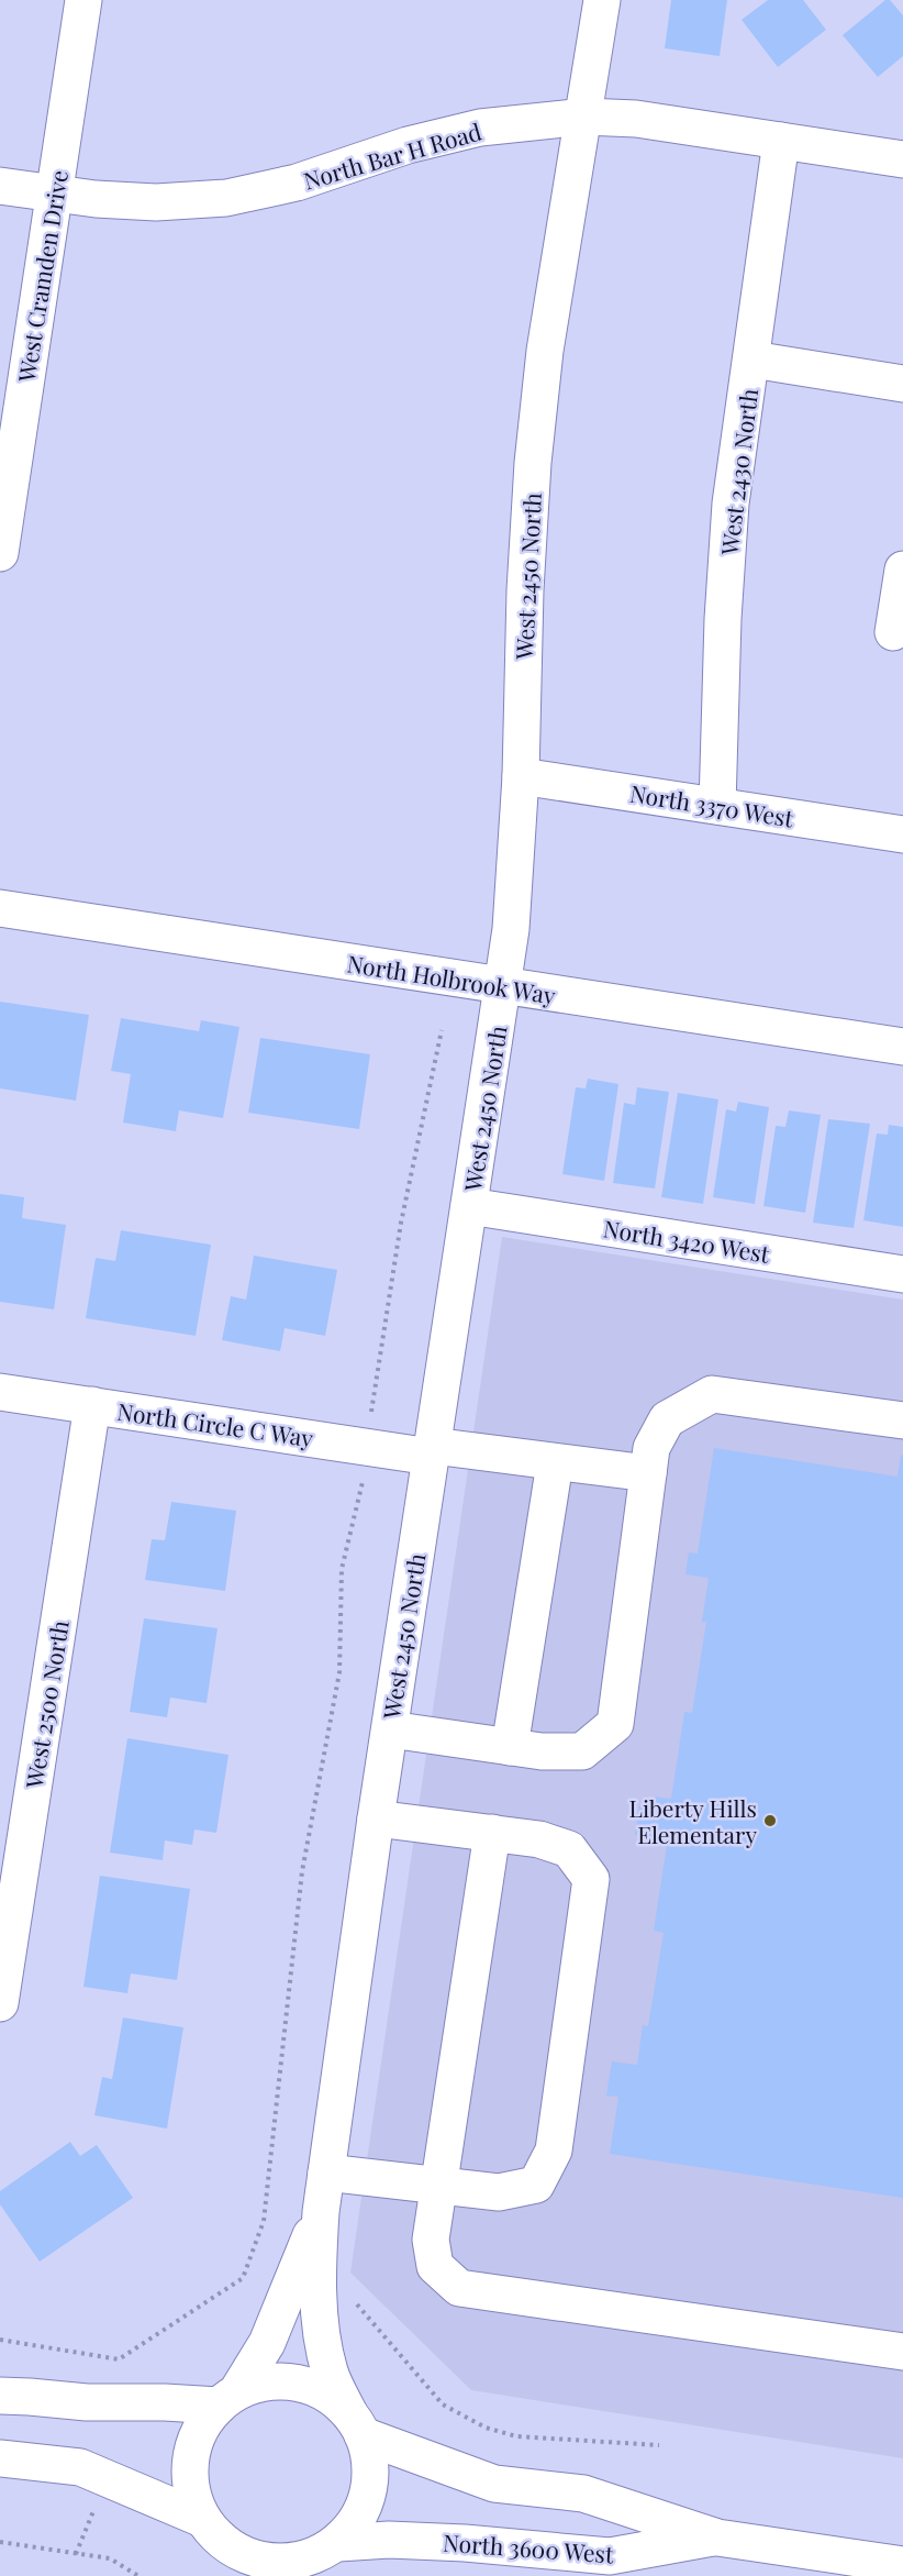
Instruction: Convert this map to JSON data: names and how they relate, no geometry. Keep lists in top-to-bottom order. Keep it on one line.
{"streets":{"street":["North Bar H Road","West Cramden Drive","West 2430 North","West 2450 North","North 3370 West","North Holbrook Way","North 3420 West","North Circle C Way","West 2500 North","North 3600 West"]},"crossings":[["North Bar H Road","West Cramden Drive"],["North Bar H Road","West 2430 North"],["North Bar H Road","West 2450 North"],["West 2430 North","North 3370 West"],["West 2450 North","North 3370 West"],["West 2450 North","North Holbrook Way"],["West 2450 North","North 3420 West"],["West 2450 North","North Circle C Way"],["West 2450 North","North 3600 West"],["North Circle C Way","West 2500 North"]],"places":["Liberty Hills Elementary"]}
